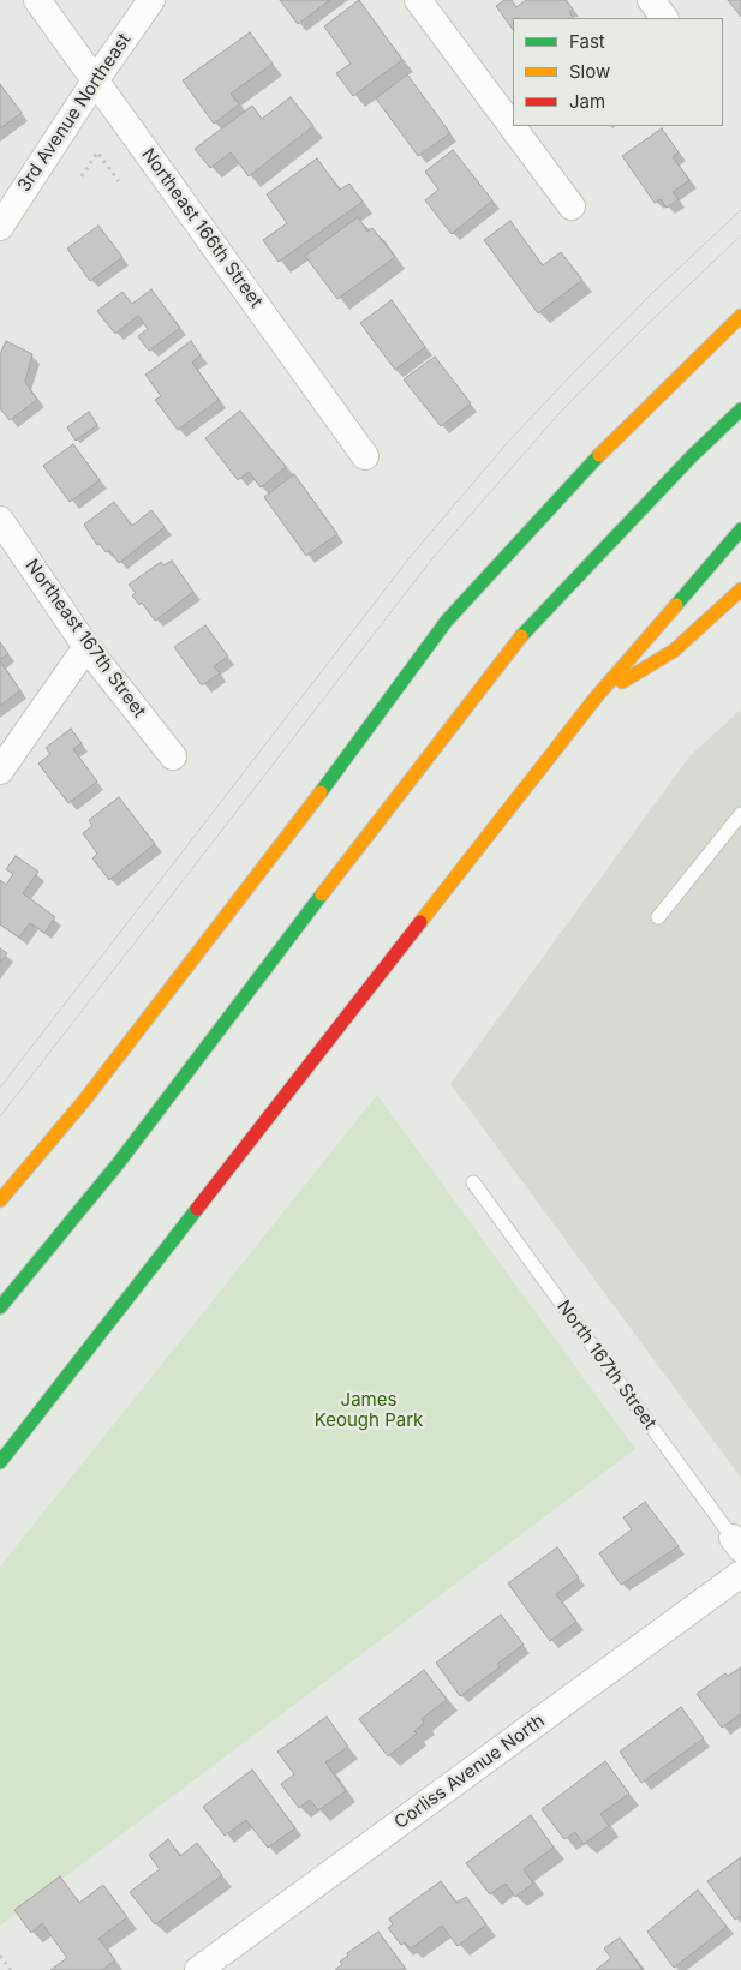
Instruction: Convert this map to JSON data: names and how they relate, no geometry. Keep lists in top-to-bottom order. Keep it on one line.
{"streets":{"street":["3rd Avenue Northeast","Northeast 166th Street","Northeast 167th Street","Corliss Avenue North"],"lane":["North 167th Street"]},"crossings":[["3rd Avenue Northeast","Northeast 166th Street"]],"parks":["James Keough Park"],"legend":["Fast","Slow","Jam"]}
